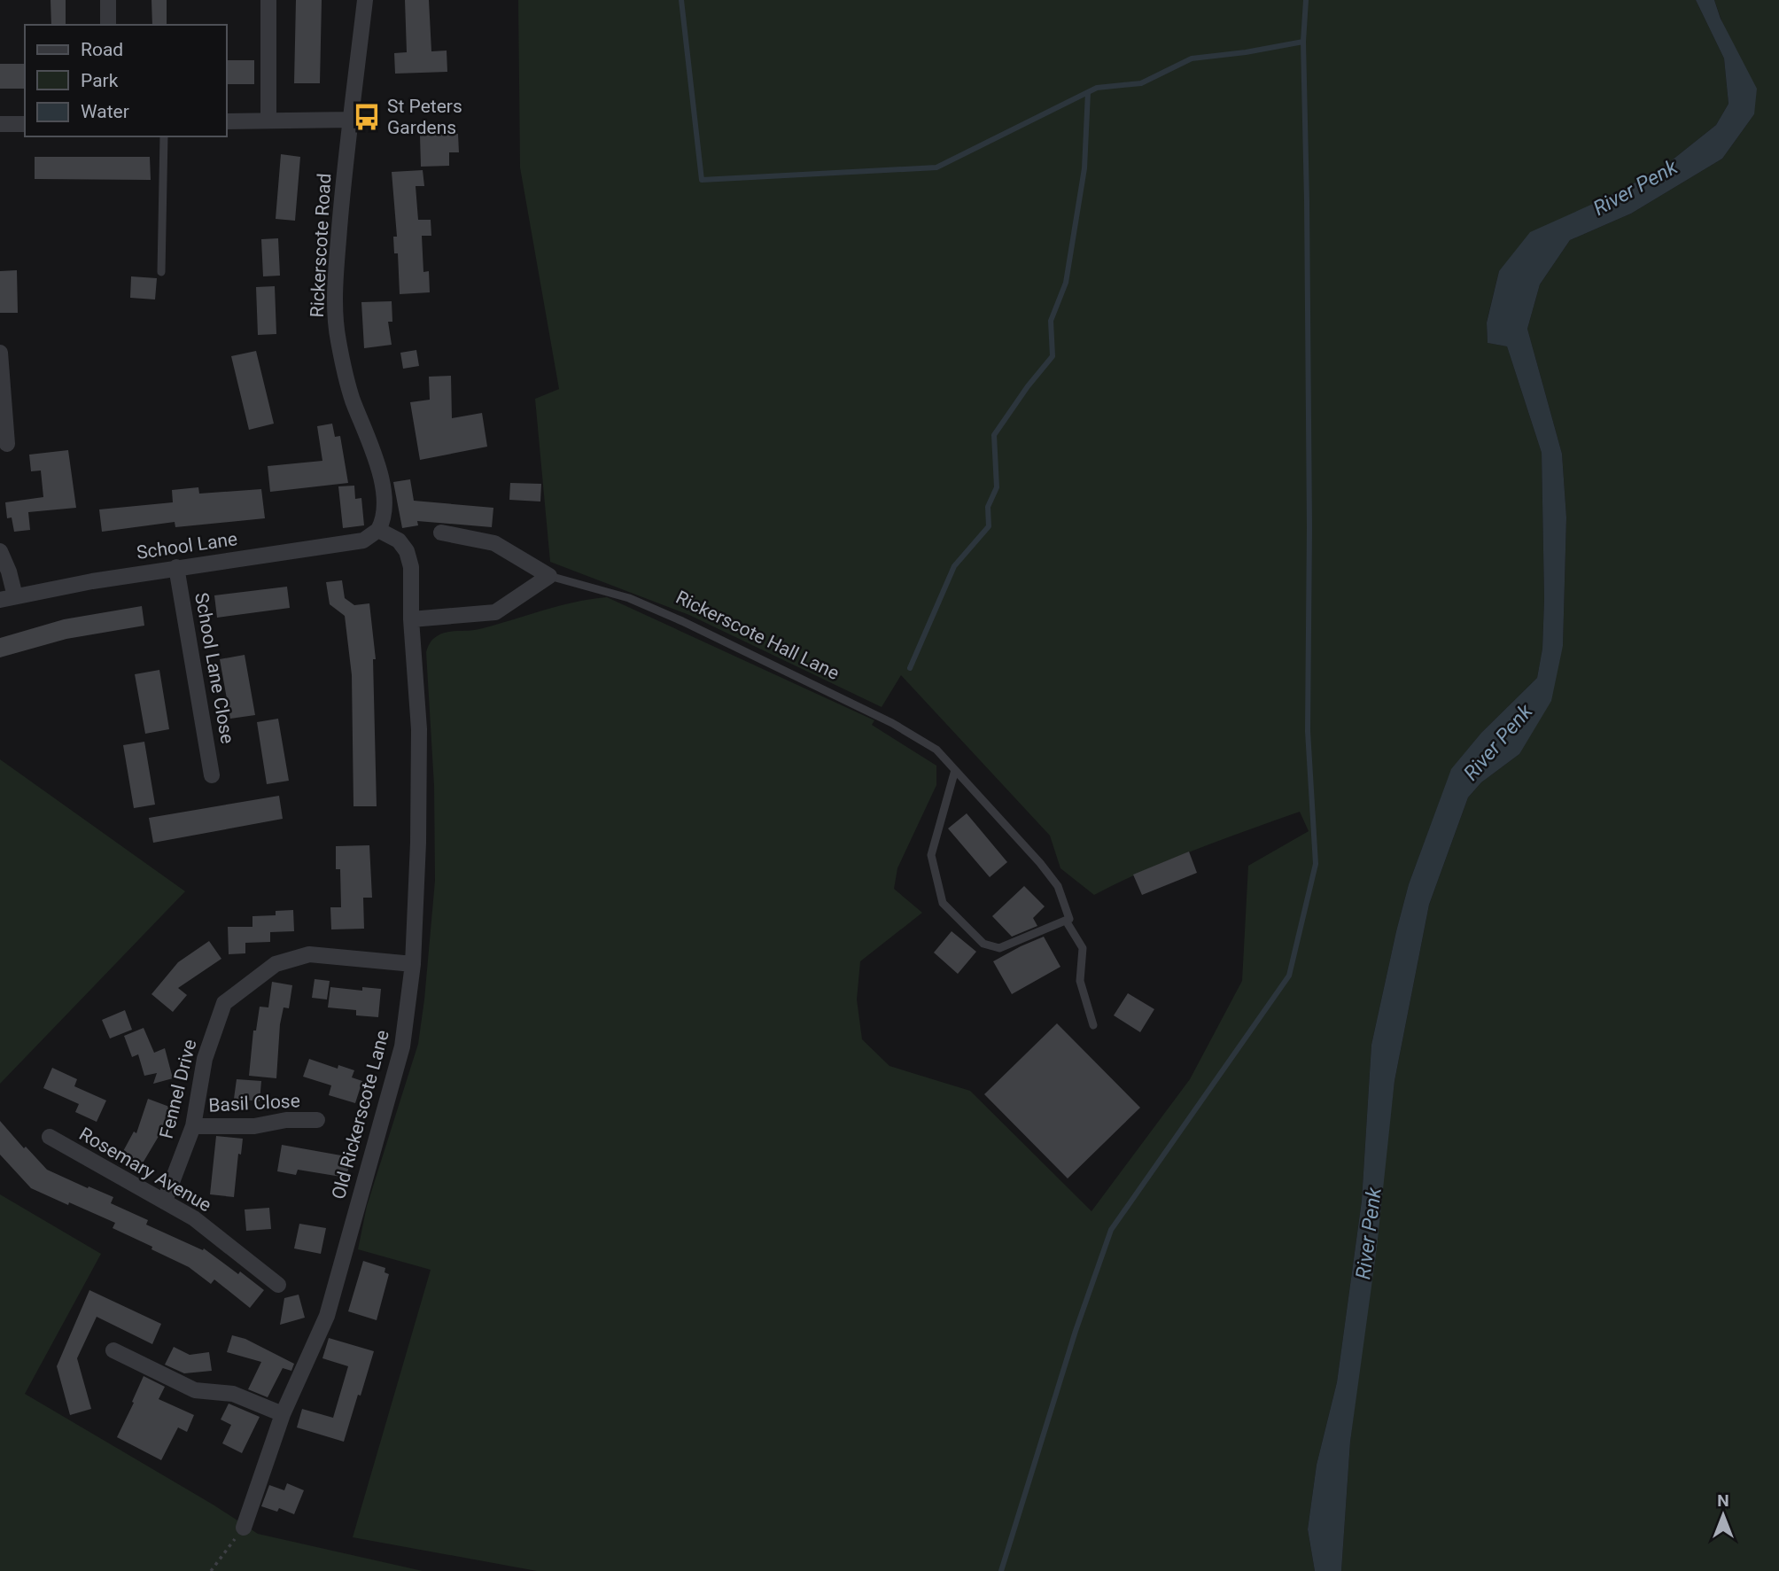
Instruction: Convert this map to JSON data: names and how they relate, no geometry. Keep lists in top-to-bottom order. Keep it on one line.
{"streets":{"street":["Rickerscote Road","School Lane","School Lane Close","Fennel Drive","Basil Close","Old Rickerscote Lane","Rosemary Avenue"],"lane":["Rickerscote Hall Lane"]},"crossings":[["Rickerscote Road","School Lane"],["School Lane","School Lane Close"],["Fennel Drive","Basil Close"],["Fennel Drive","Old Rickerscote Lane"],["Fennel Drive","Rosemary Avenue"]],"water":["River Penk"],"places":{"bus stop":["St Peters Gardens"]},"legend":["Road","Park","Water"],"north":"top"}
